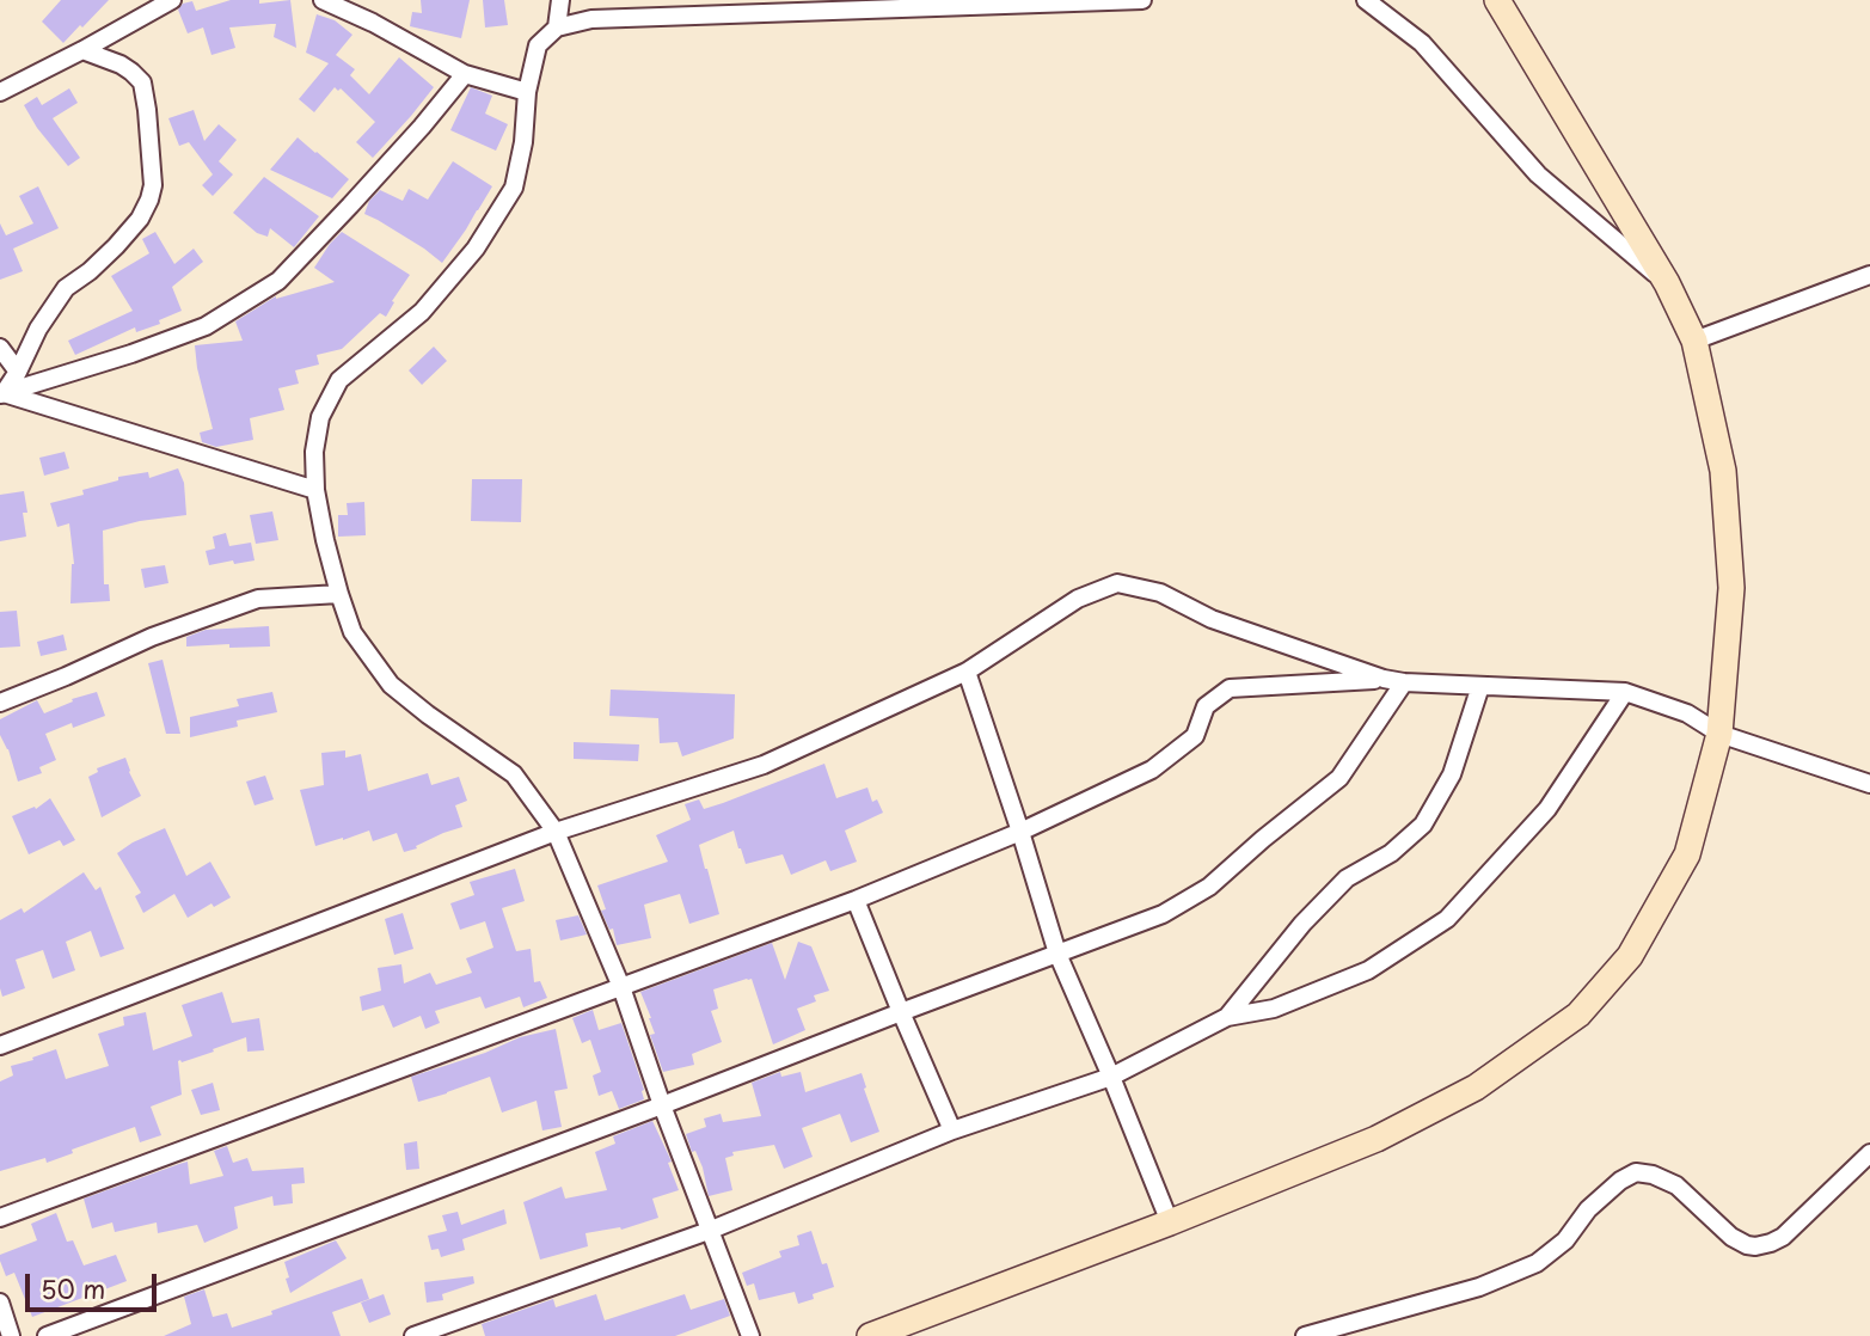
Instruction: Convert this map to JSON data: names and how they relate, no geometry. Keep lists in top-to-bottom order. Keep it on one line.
{"scale_bar":"50 m"}
